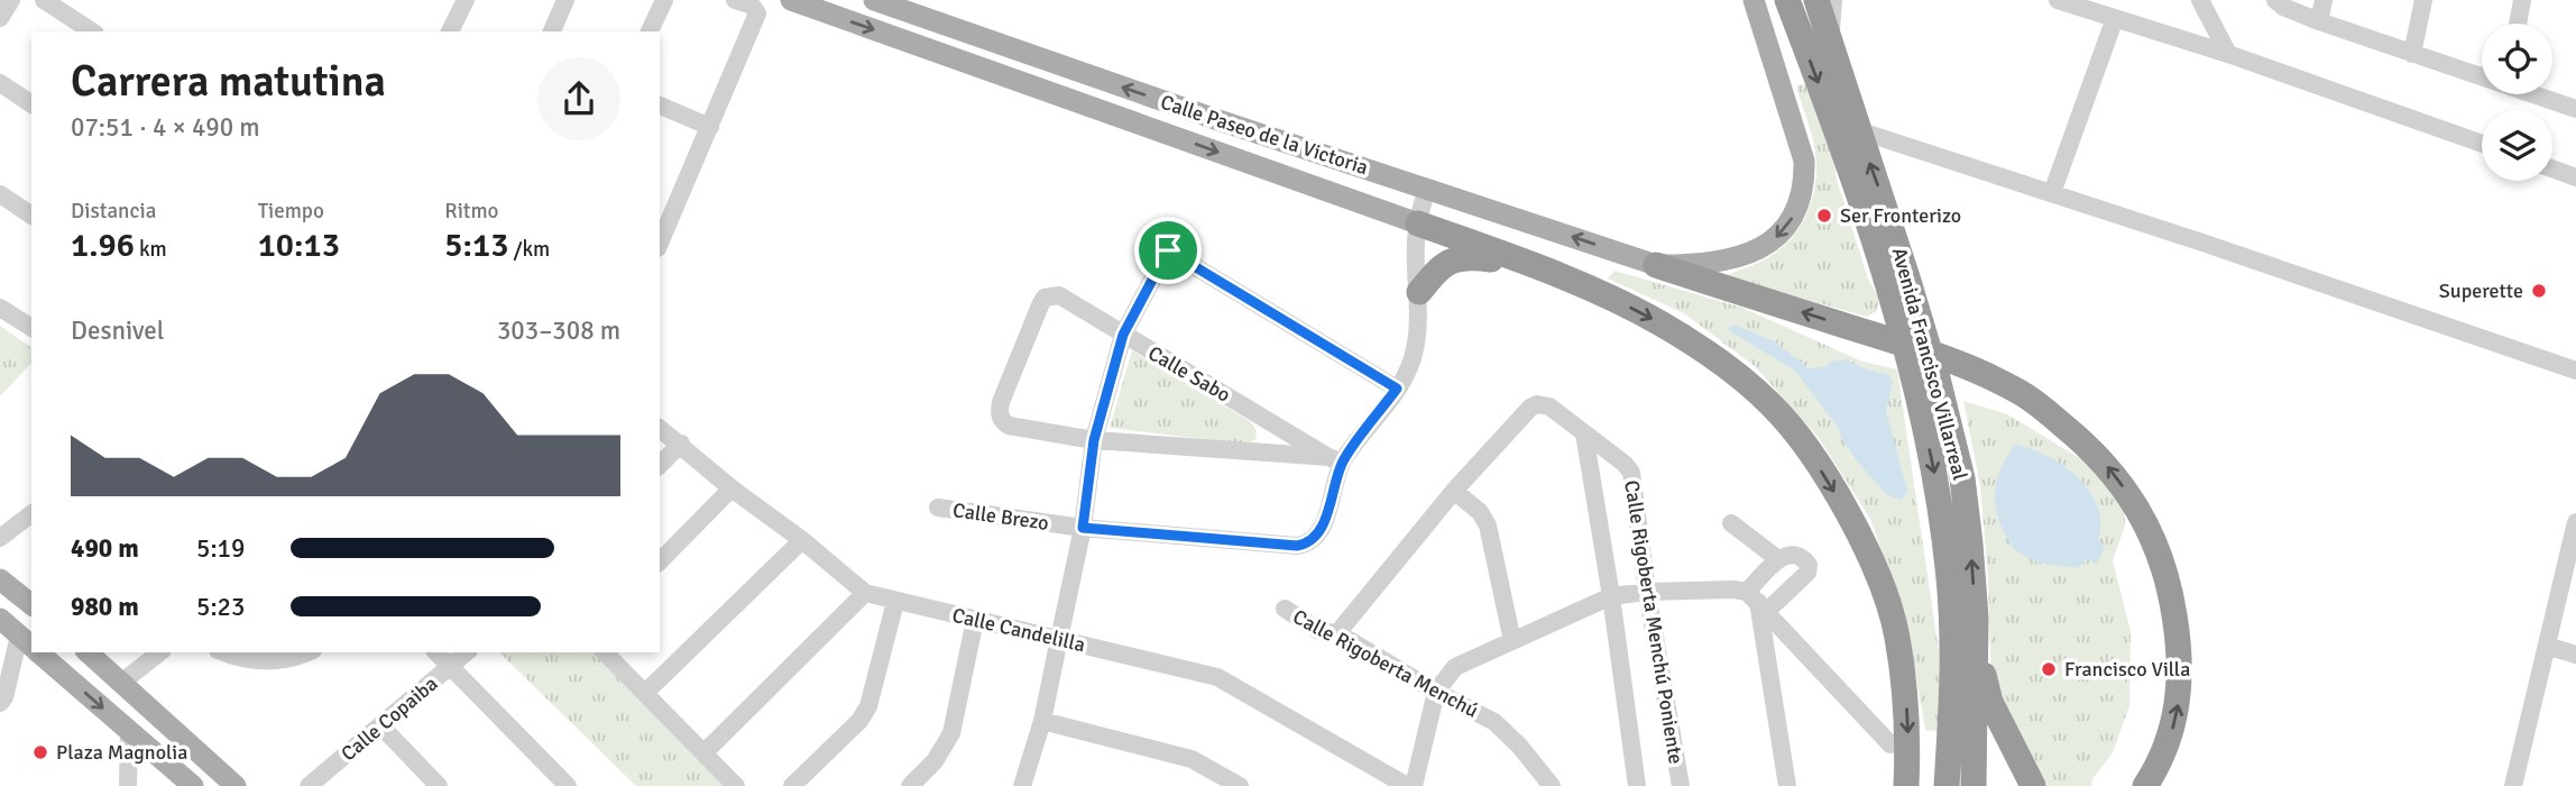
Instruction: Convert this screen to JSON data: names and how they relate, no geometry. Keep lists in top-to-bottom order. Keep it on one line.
{"streets":{"highway":["Avenida Francisco Villarreal"],"main road":["Calle Paseo de la Victoria"],"street":["Calle Sabo","Calle Brezo","Calle Rigoberta Menchú Poniente","Calle Candelilla","Calle Rigoberta Menchú","Calle Copaiba"]},"crossings":[["Calle Sabo","Calle Brezo"],["Calle Rigoberta Menchú Poniente","Calle Rigoberta Menchú"]],"places":["Ser Fronterizo","Superette","Francisco Villa","Plaza Magnolia"],"page":{"heading":["Carrera matutina","07:51 · 4 × 490 m"],"stats":[["Distancia","1.96 km"],["Tiempo","10:13"],["Ritmo","5:13 /km"]],"chart":["Desnivel","303–308 m"],"list":[{"name":"490 m","note":"5:19"},{"name":"980 m","note":"5:23"}]}}
